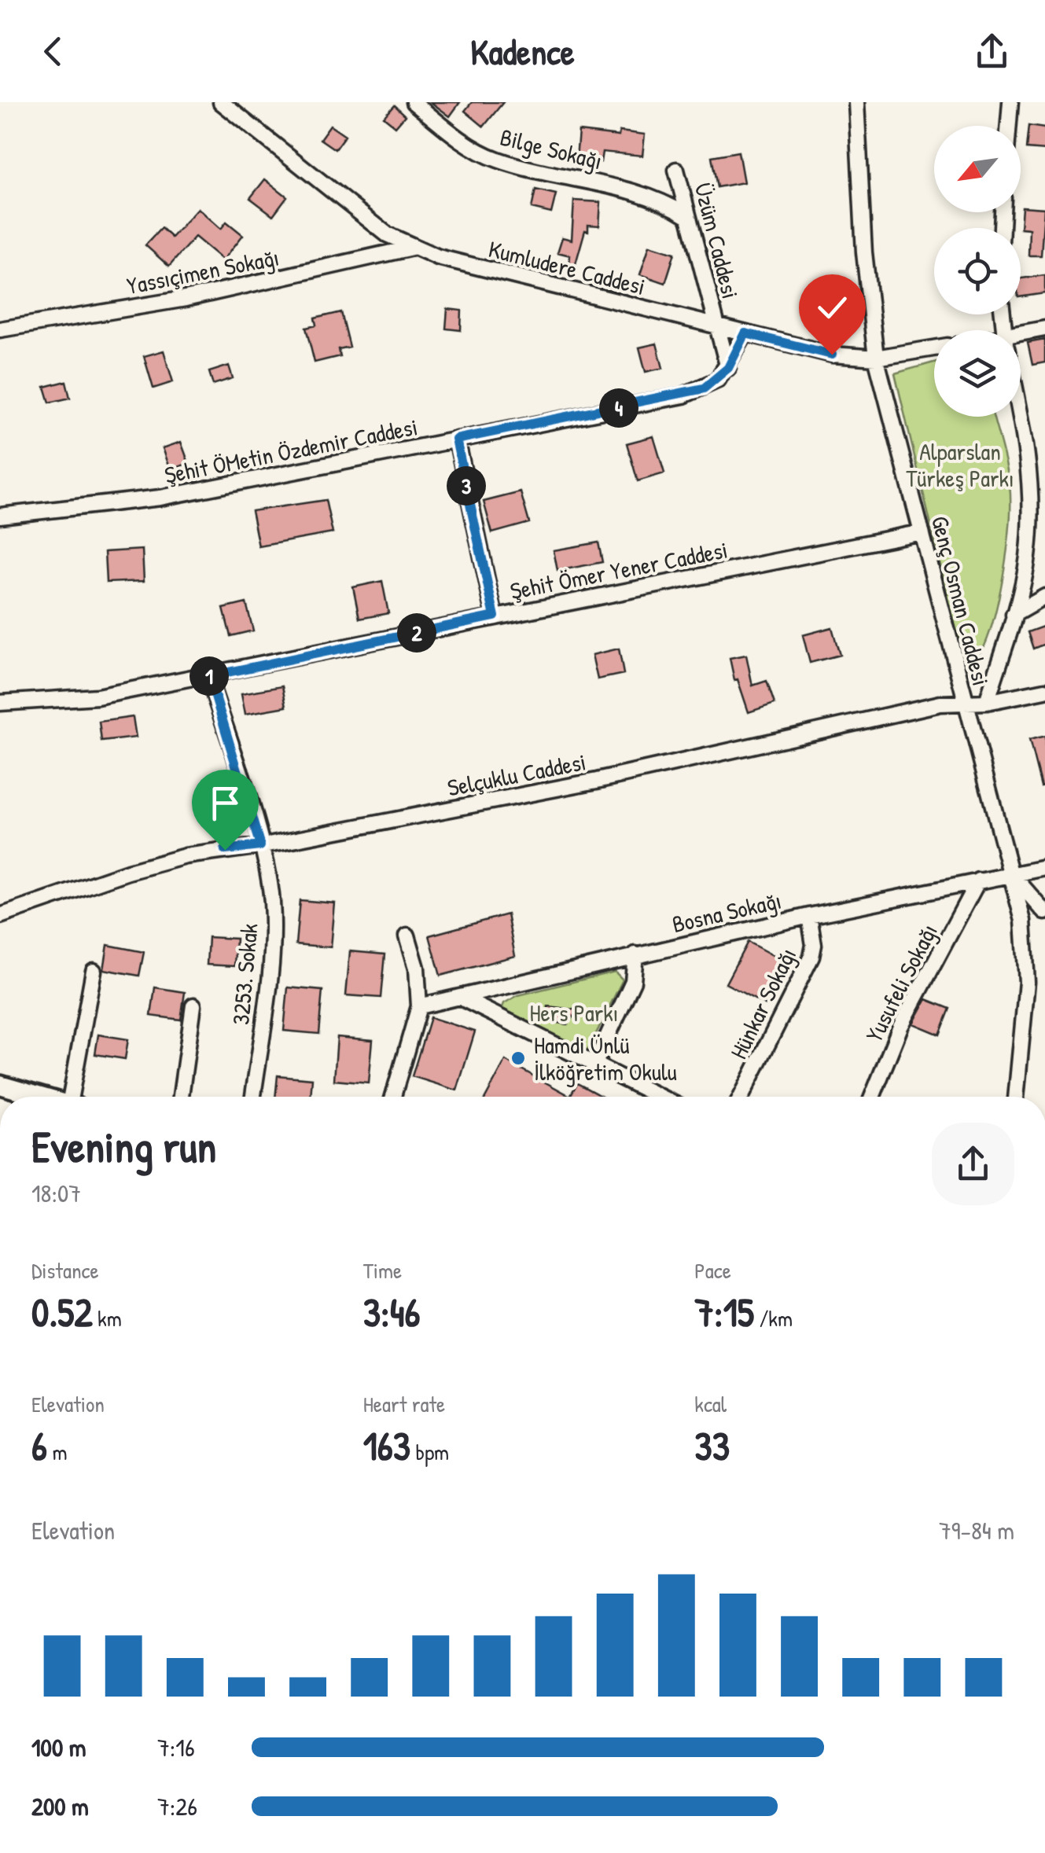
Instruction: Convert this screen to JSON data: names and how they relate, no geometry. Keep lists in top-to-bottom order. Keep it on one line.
{"streets":{"street":["Bilge Sokağı","Üzüm Caddesi","Kumludere Caddesi","Yassıçimen Sokağı","Şehit ÖMetin Özdemir Caddesi","Şehit Ömer Yener Caddesi","Genç Osman Caddesi","Selçuklu Caddesi","Bosna Sokağı","3253. Sokak","Yusufeli Sokağı","Hünkar Sokağı"]},"crossings":[["Bilge Sokağı","Üzüm Caddesi"],["Üzüm Caddesi","Kumludere Caddesi"],["Üzüm Caddesi","Şehit ÖMetin Özdemir Caddesi"],["Kumludere Caddesi","Yassıçimen Sokağı"],["Kumludere Caddesi","Şehit ÖMetin Özdemir Caddesi"],["Kumludere Caddesi","Genç Osman Caddesi"],["Şehit Ömer Yener Caddesi","Genç Osman Caddesi"],["Şehit Ömer Yener Caddesi","3253. Sokak"],["Genç Osman Caddesi","Selçuklu Caddesi"],["Genç Osman Caddesi","Bosna Sokağı"],["Selçuklu Caddesi","3253. Sokak"],["Bosna Sokağı","Yusufeli Sokağı"],["Bosna Sokağı","Hünkar Sokağı"]],"parks":["Alparslan Türkeş Parkı","Hers Parkı"],"places":["Hamdi Ünlü İlköğretim Okulu"],"north":"bottom left","page":{"header":"Kadence","pins":["4","3","2","1"],"heading":["Evening run","18:07"],"stats":[["Distance","0.52 km"],["Time","3:46"],["Pace","7:15 /km"],["Elevation","6 m"],["Heart rate","163 bpm"],["kcal","33"]],"chart":["Elevation","79–84 m"],"list":[{"name":"100 m","note":"7:16"},{"name":"200 m","note":"7:26"}]}}
